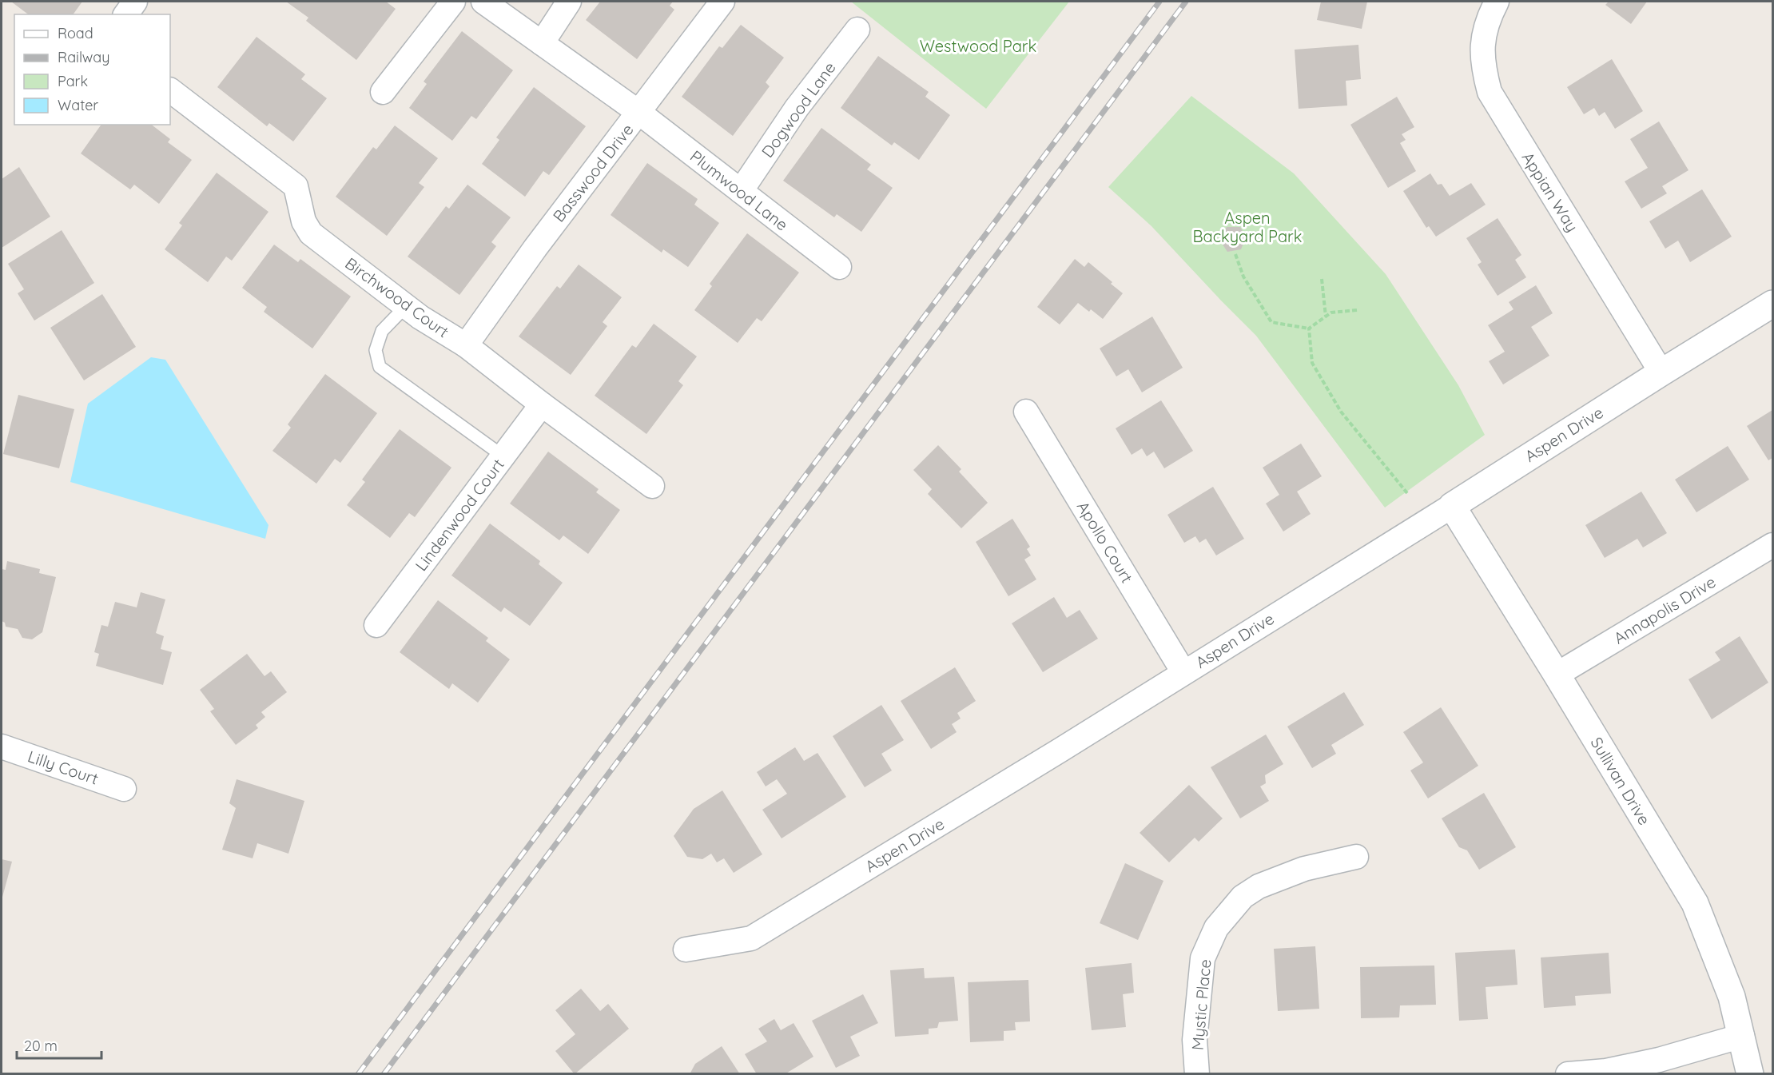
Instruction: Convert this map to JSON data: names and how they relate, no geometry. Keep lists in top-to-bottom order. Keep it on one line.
{"streets":{"street":["Dogwood Lane","Basswood Drive","Plumwood Lane","Appian Way","Birchwood Court","Aspen Drive","Lindenwood Court","Apollo Court","Annapolis Drive","Lilly Court","Sullivan Drive","Mystic Place"]},"crossings":[["Dogwood Lane","Plumwood Lane"],["Basswood Drive","Plumwood Lane"],["Basswood Drive","Birchwood Court"],["Appian Way","Aspen Drive"],["Birchwood Court","Lindenwood Court"],["Aspen Drive","Apollo Court"],["Aspen Drive","Sullivan Drive"],["Annapolis Drive","Sullivan Drive"]],"parks":["Westwood Park","Aspen Backyard Park"],"legend":["Road","Railway","Park","Water"],"scale_bar":"20 m"}
